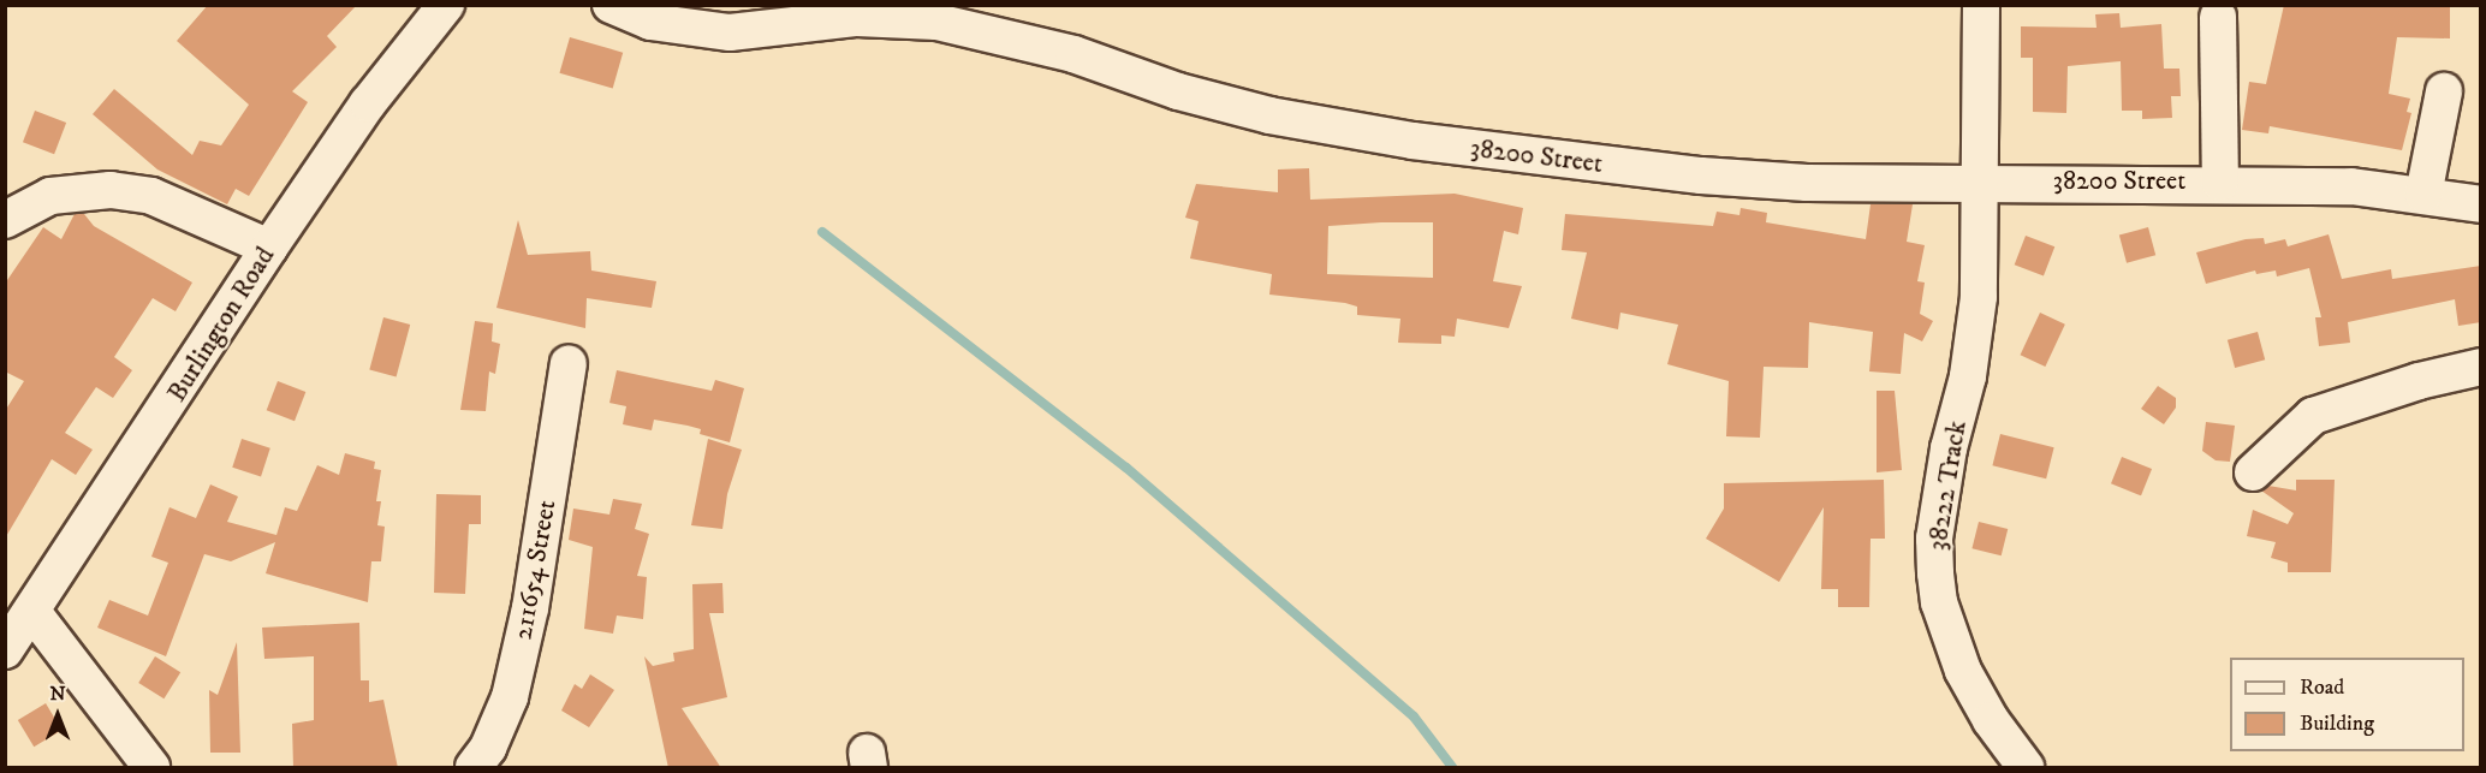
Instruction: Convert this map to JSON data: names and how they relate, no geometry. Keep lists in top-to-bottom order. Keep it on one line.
{"streets":{"street":["38200 Street","Burlington Road","38222 Track","211654 Street"]},"crossings":[["38200 Street","38222 Track"]],"legend":["Road","Building"],"north":"top"}
